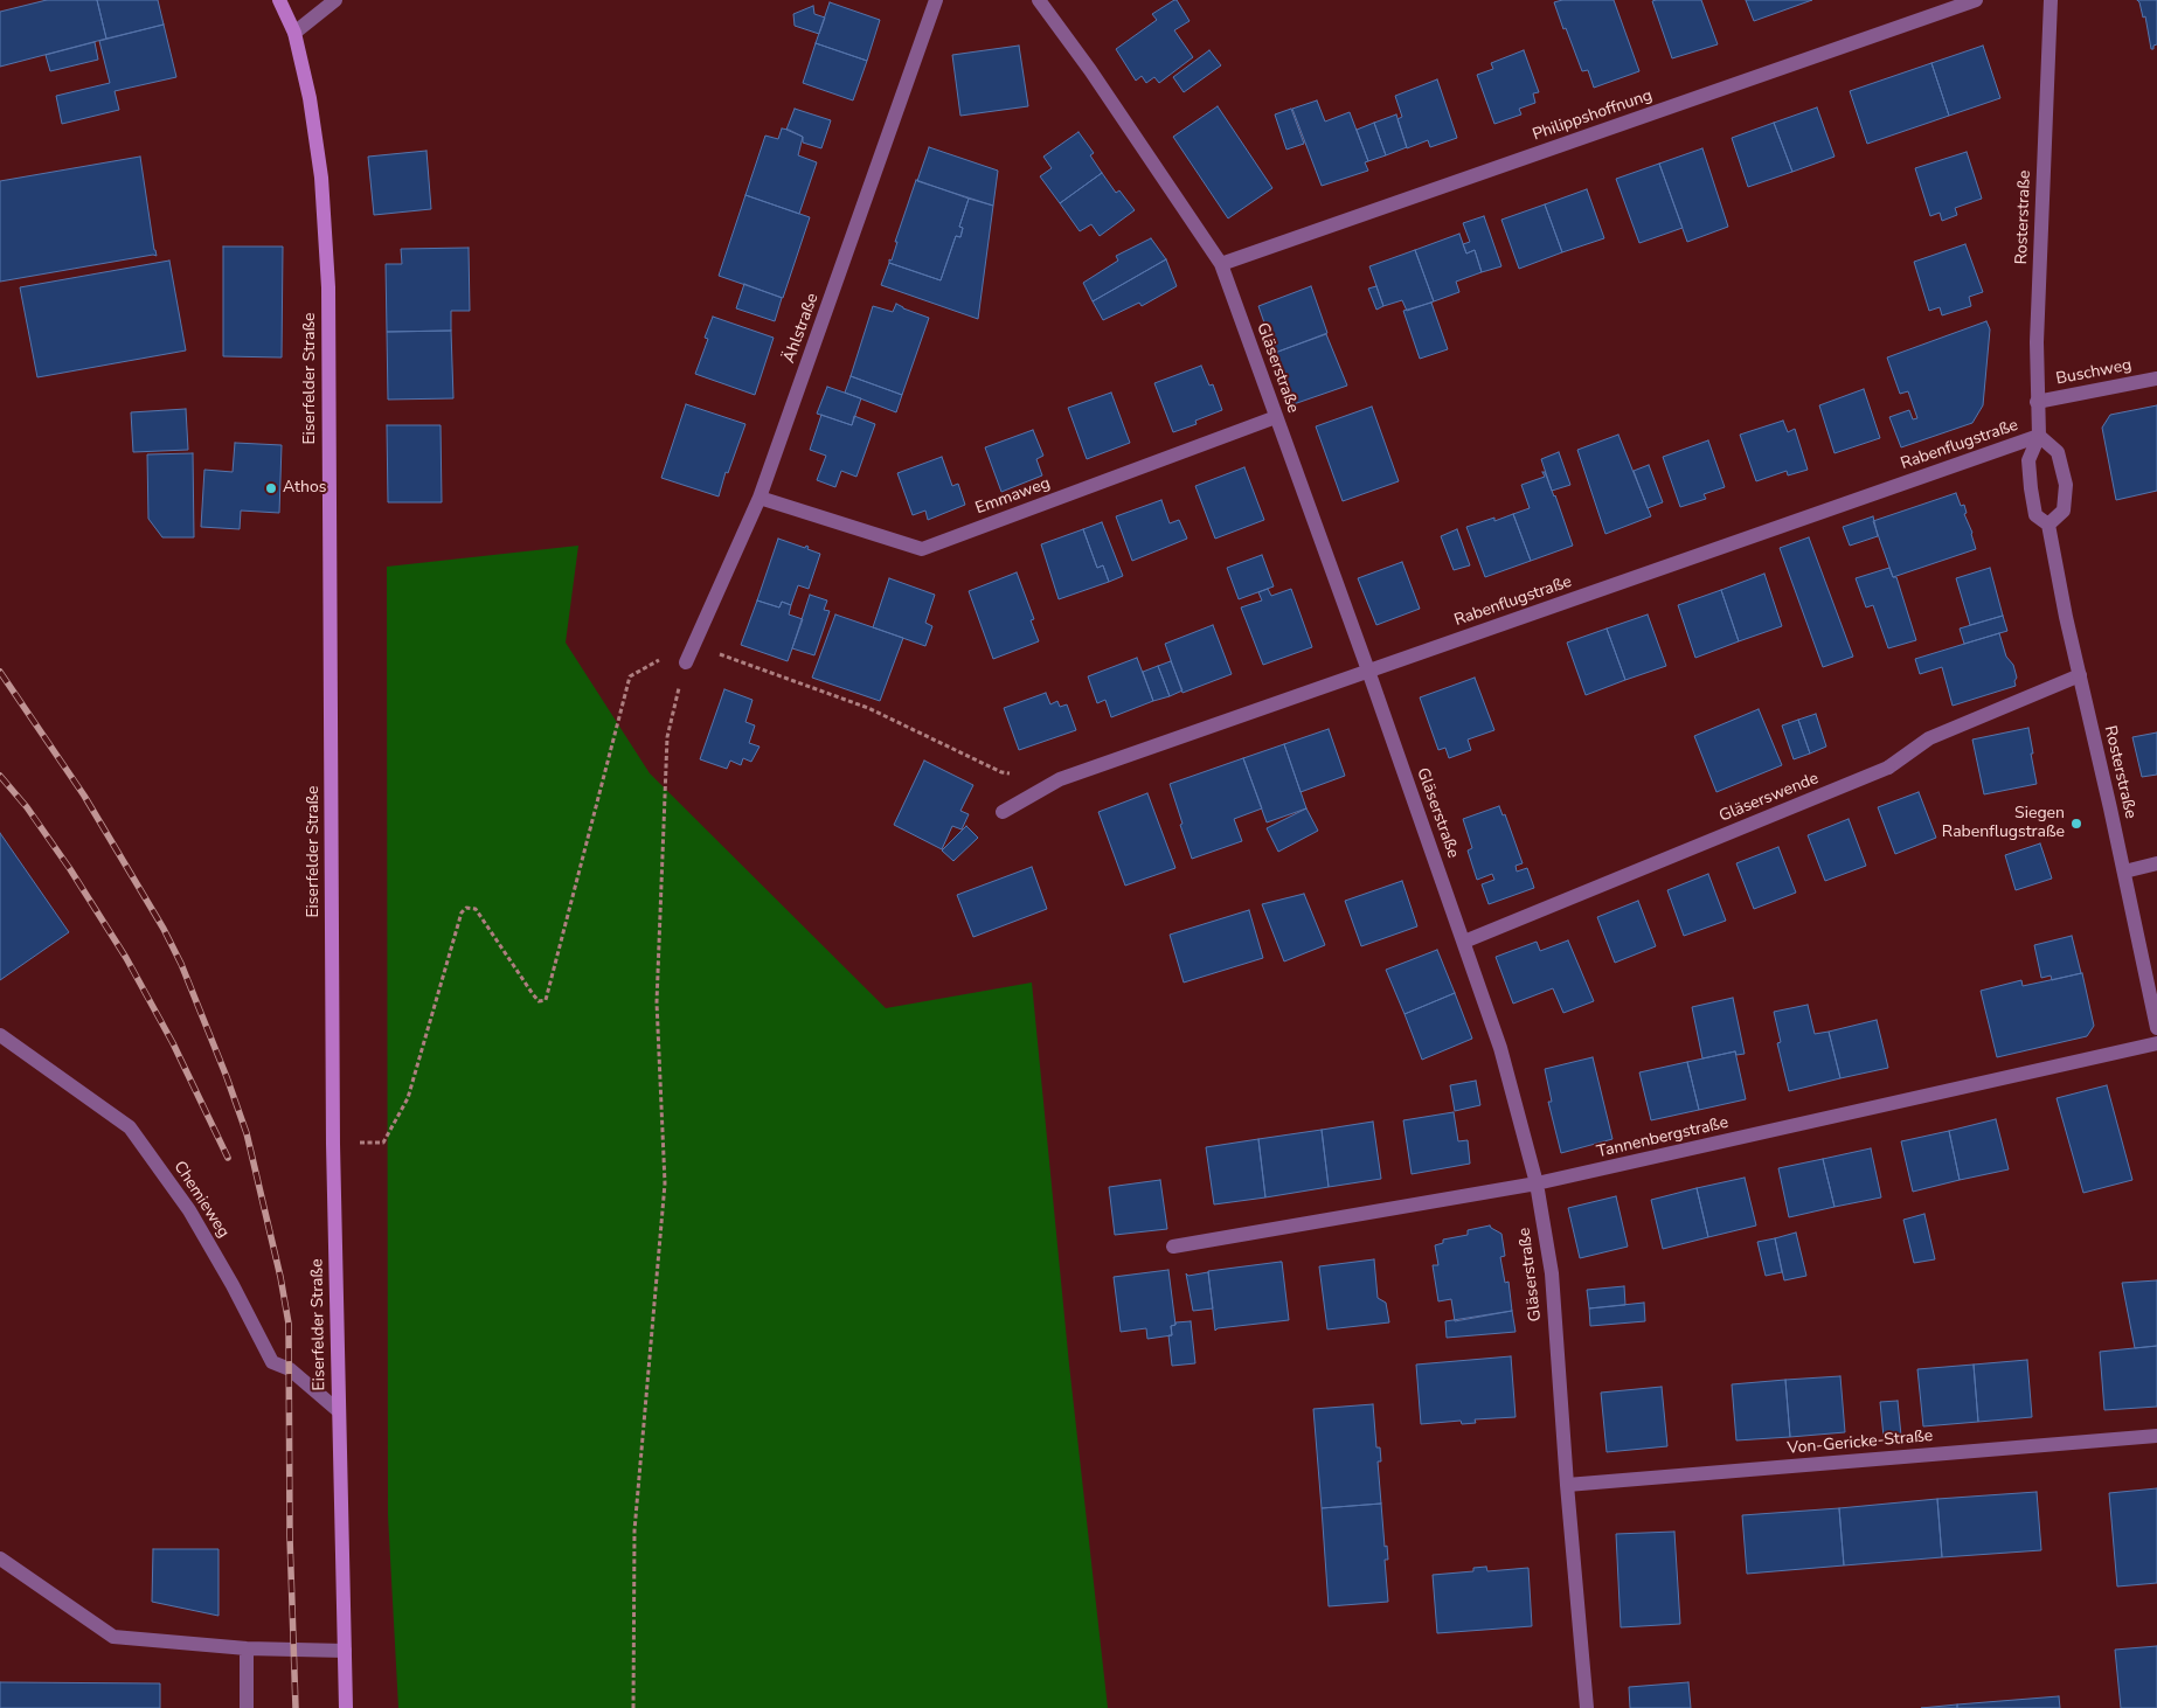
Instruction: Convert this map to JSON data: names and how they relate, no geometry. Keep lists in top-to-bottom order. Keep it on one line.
{"streets":{"main road":["Eiserfelder Straße"],"street":["Philippshoffnung","Rosterstraße","Ählstraße","Gläserstraße","Buschweg","Rabenflugstraße","Emmaweg","Gläserswende","Tannenbergstraße","Chemieweg","Von-Gericke-Straße"]},"crossings":[["Philippshoffnung","Gläserstraße"],["Rosterstraße","Buschweg"],["Rosterstraße","Rabenflugstraße"],["Rosterstraße","Gläserswende"],["Ählstraße","Emmaweg"],["Gläserstraße","Rabenflugstraße"],["Gläserstraße","Emmaweg"],["Gläserstraße","Gläserswende"],["Gläserstraße","Tannenbergstraße"],["Gläserstraße","Von-Gericke-Straße"],["Eiserfelder Straße","Chemieweg"]],"places":["Athos","Siegen Rabenflugstraße"]}
